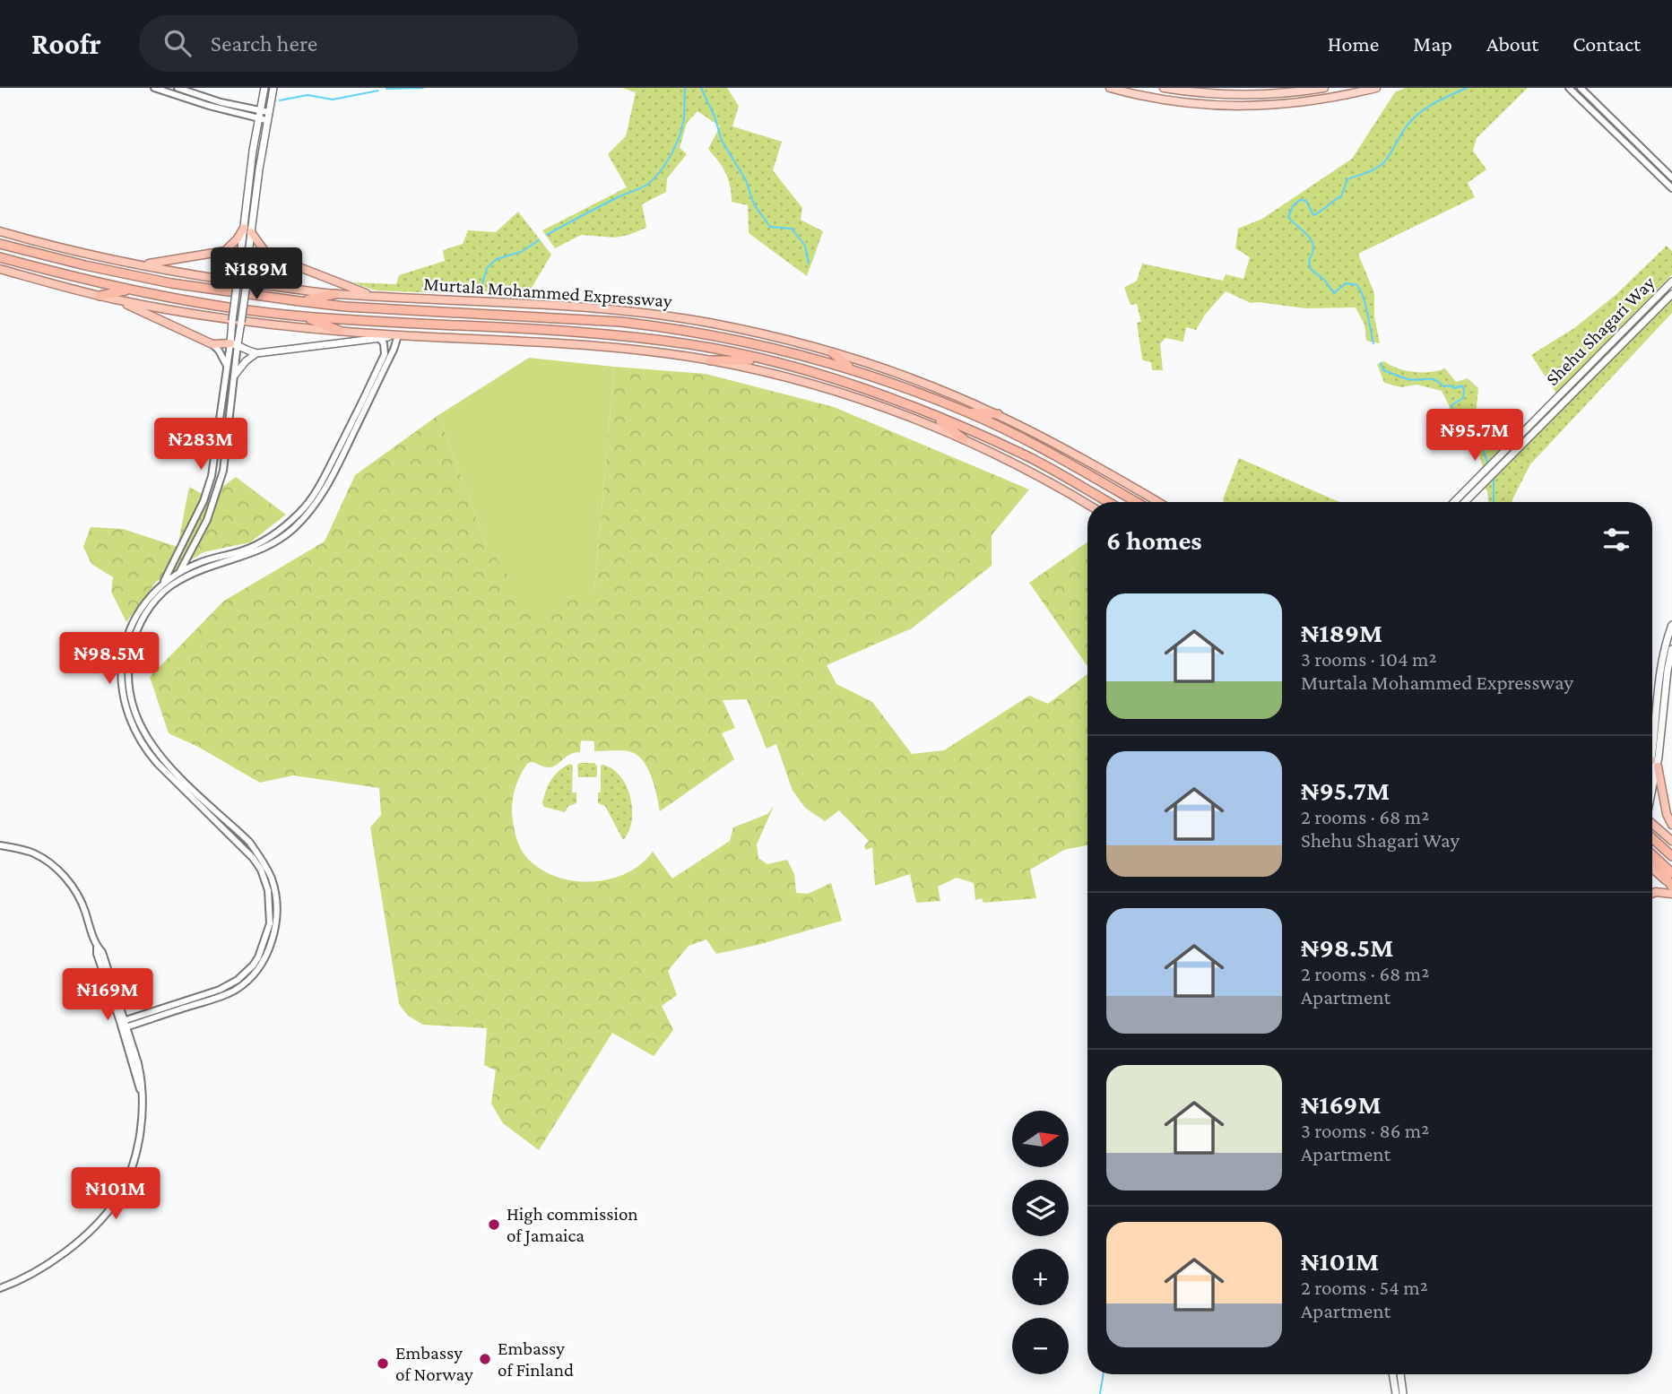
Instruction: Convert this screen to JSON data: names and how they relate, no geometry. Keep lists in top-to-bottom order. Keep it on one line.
{"streets":{"highway":["Murtala Mohammed Expressway"],"main road":["Shehu Shagari Way"]},"places":["High commission of Jamaica","Embassy of Finland","Embassy of Norway"],"north":"right","page":{"header":"Roofr","search":"Search here","nav":["Home","Map","About","Contact"],"price":["₦189M","₦95.7M","₦283M","₦98.5M","₦169M","₦101M"],"heading":"6 homes","list":[{"name":"₦189M","note":"3 rooms · 104 m² · Murtala Mohammed Expressway"},{"name":"₦95.7M","note":"2 rooms · 68 m² · Shehu Shagari Way"},{"name":"₦98.5M","note":"2 rooms · 68 m² · Apartment"},{"name":"₦169M","note":"3 rooms · 86 m² · Apartment"},{"name":"₦101M","note":"2 rooms · 54 m² · Apartment"}],"map_buttons":["+","−"]}}
